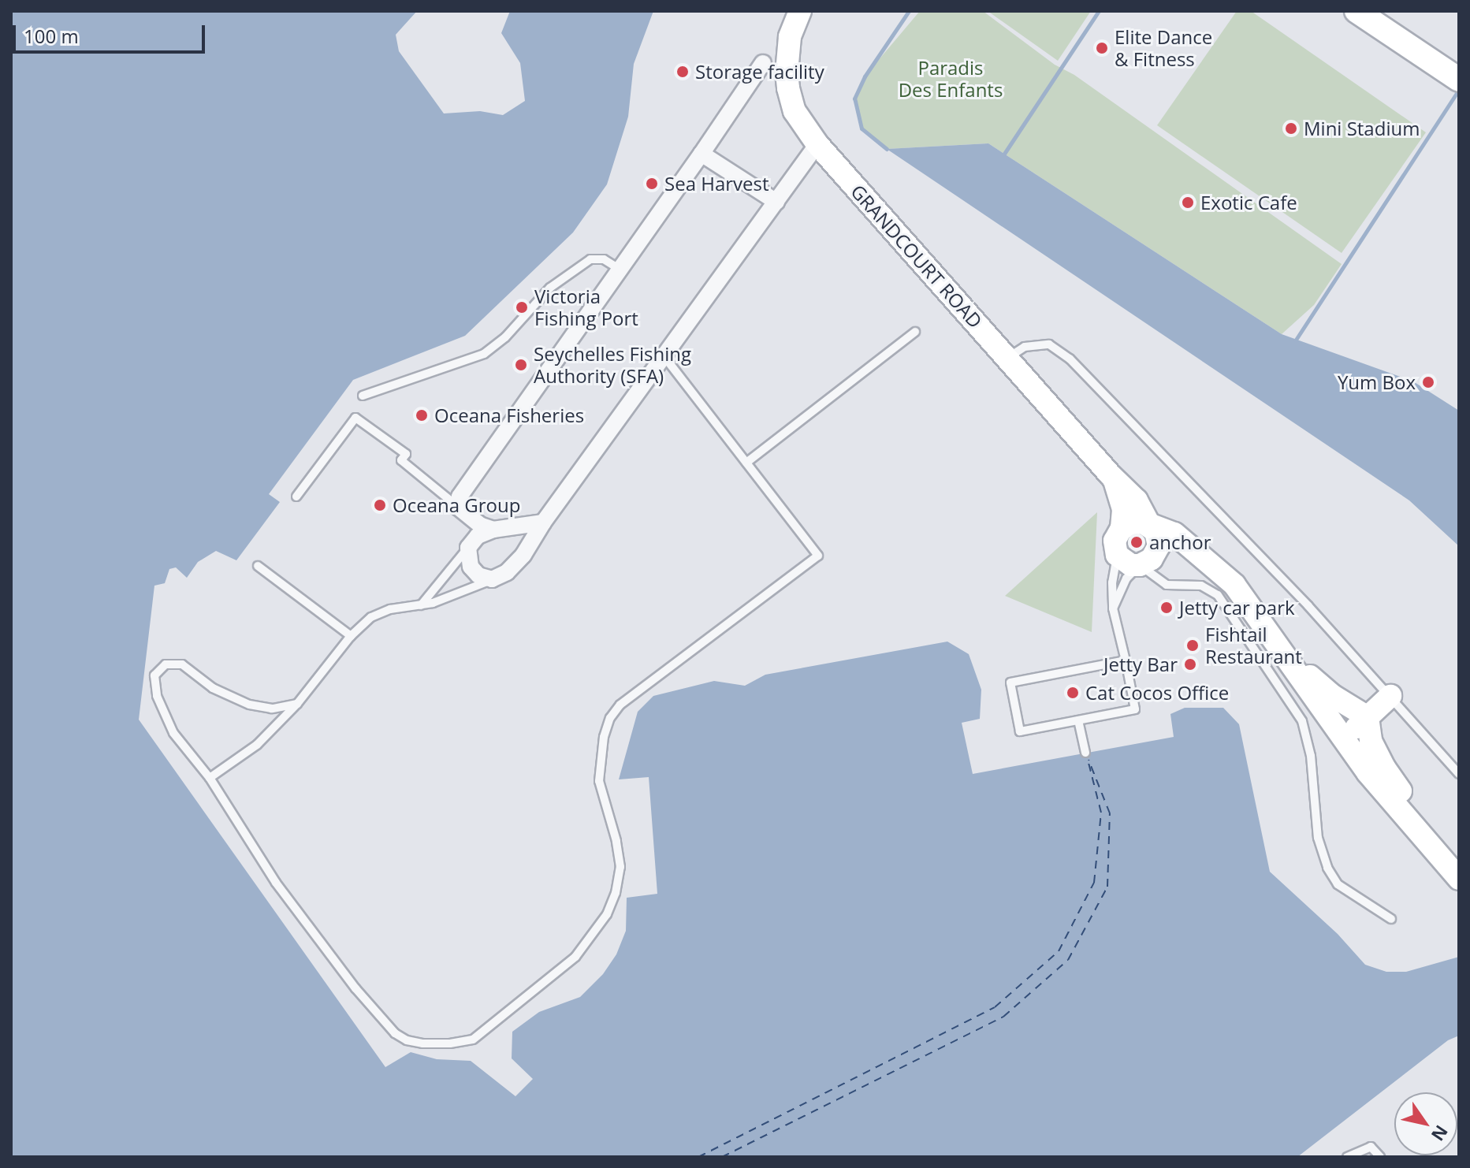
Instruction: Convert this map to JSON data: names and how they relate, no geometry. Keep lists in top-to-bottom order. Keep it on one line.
{"streets":{"street":["GRANDCOURT ROAD"]},"parks":["Paradis Des Enfants"],"places":["Elite Dance & Fitness","Storage facility","Mini Stadium","Sea Harvest","Exotic Cafe","Victoria Fishing Port","Seychelles Fishing Authority (SFA)","Yum Box","Oceana Fisheries","Oceana Group","anchor","Jetty car park","Fishtail Restaurant","Jetty Bar","Cat Cocos Office"],"scale_bar":"100 m","north":"bottom right"}
